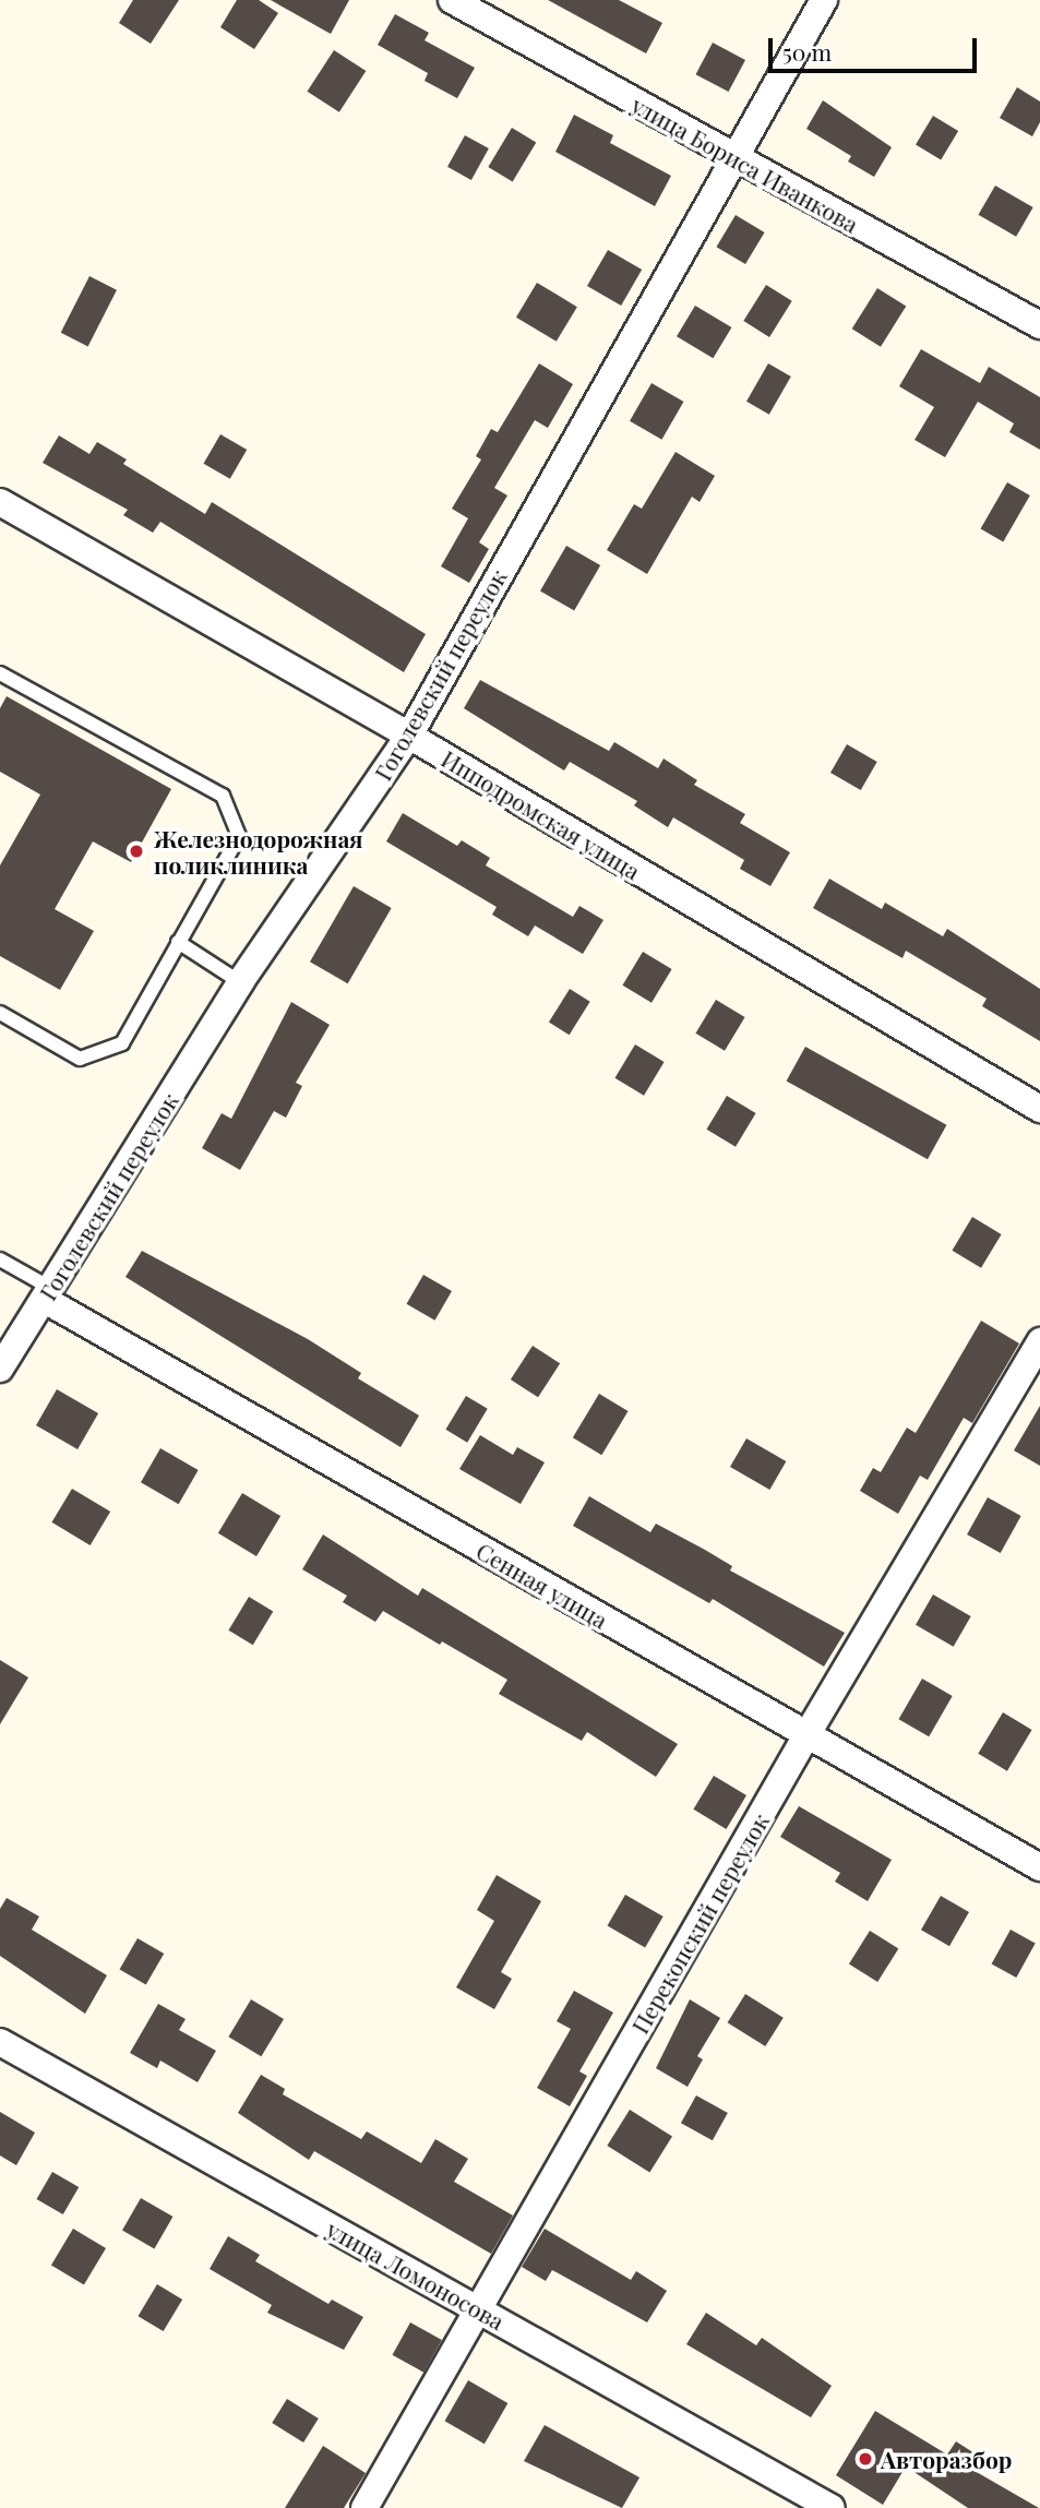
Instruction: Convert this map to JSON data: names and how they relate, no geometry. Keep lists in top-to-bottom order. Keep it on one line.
{"streets":{"street":["улица Бориса Иванкова","Гоголевский переулок","Ипподромская улица","Сенная улица","Перекопский переулок","улица Ломоносова"]},"crossings":[["улица Бориса Иванкова","Гоголевский переулок"],["Гоголевский переулок","Ипподромская улица"],["Гоголевский переулок","Сенная улица"],["Сенная улица","Перекопский переулок"],["Перекопский переулок","улица Ломоносова"]],"places":["Железнодорожная поликлиника","Авторазбор"],"scale_bar":"50 m"}
